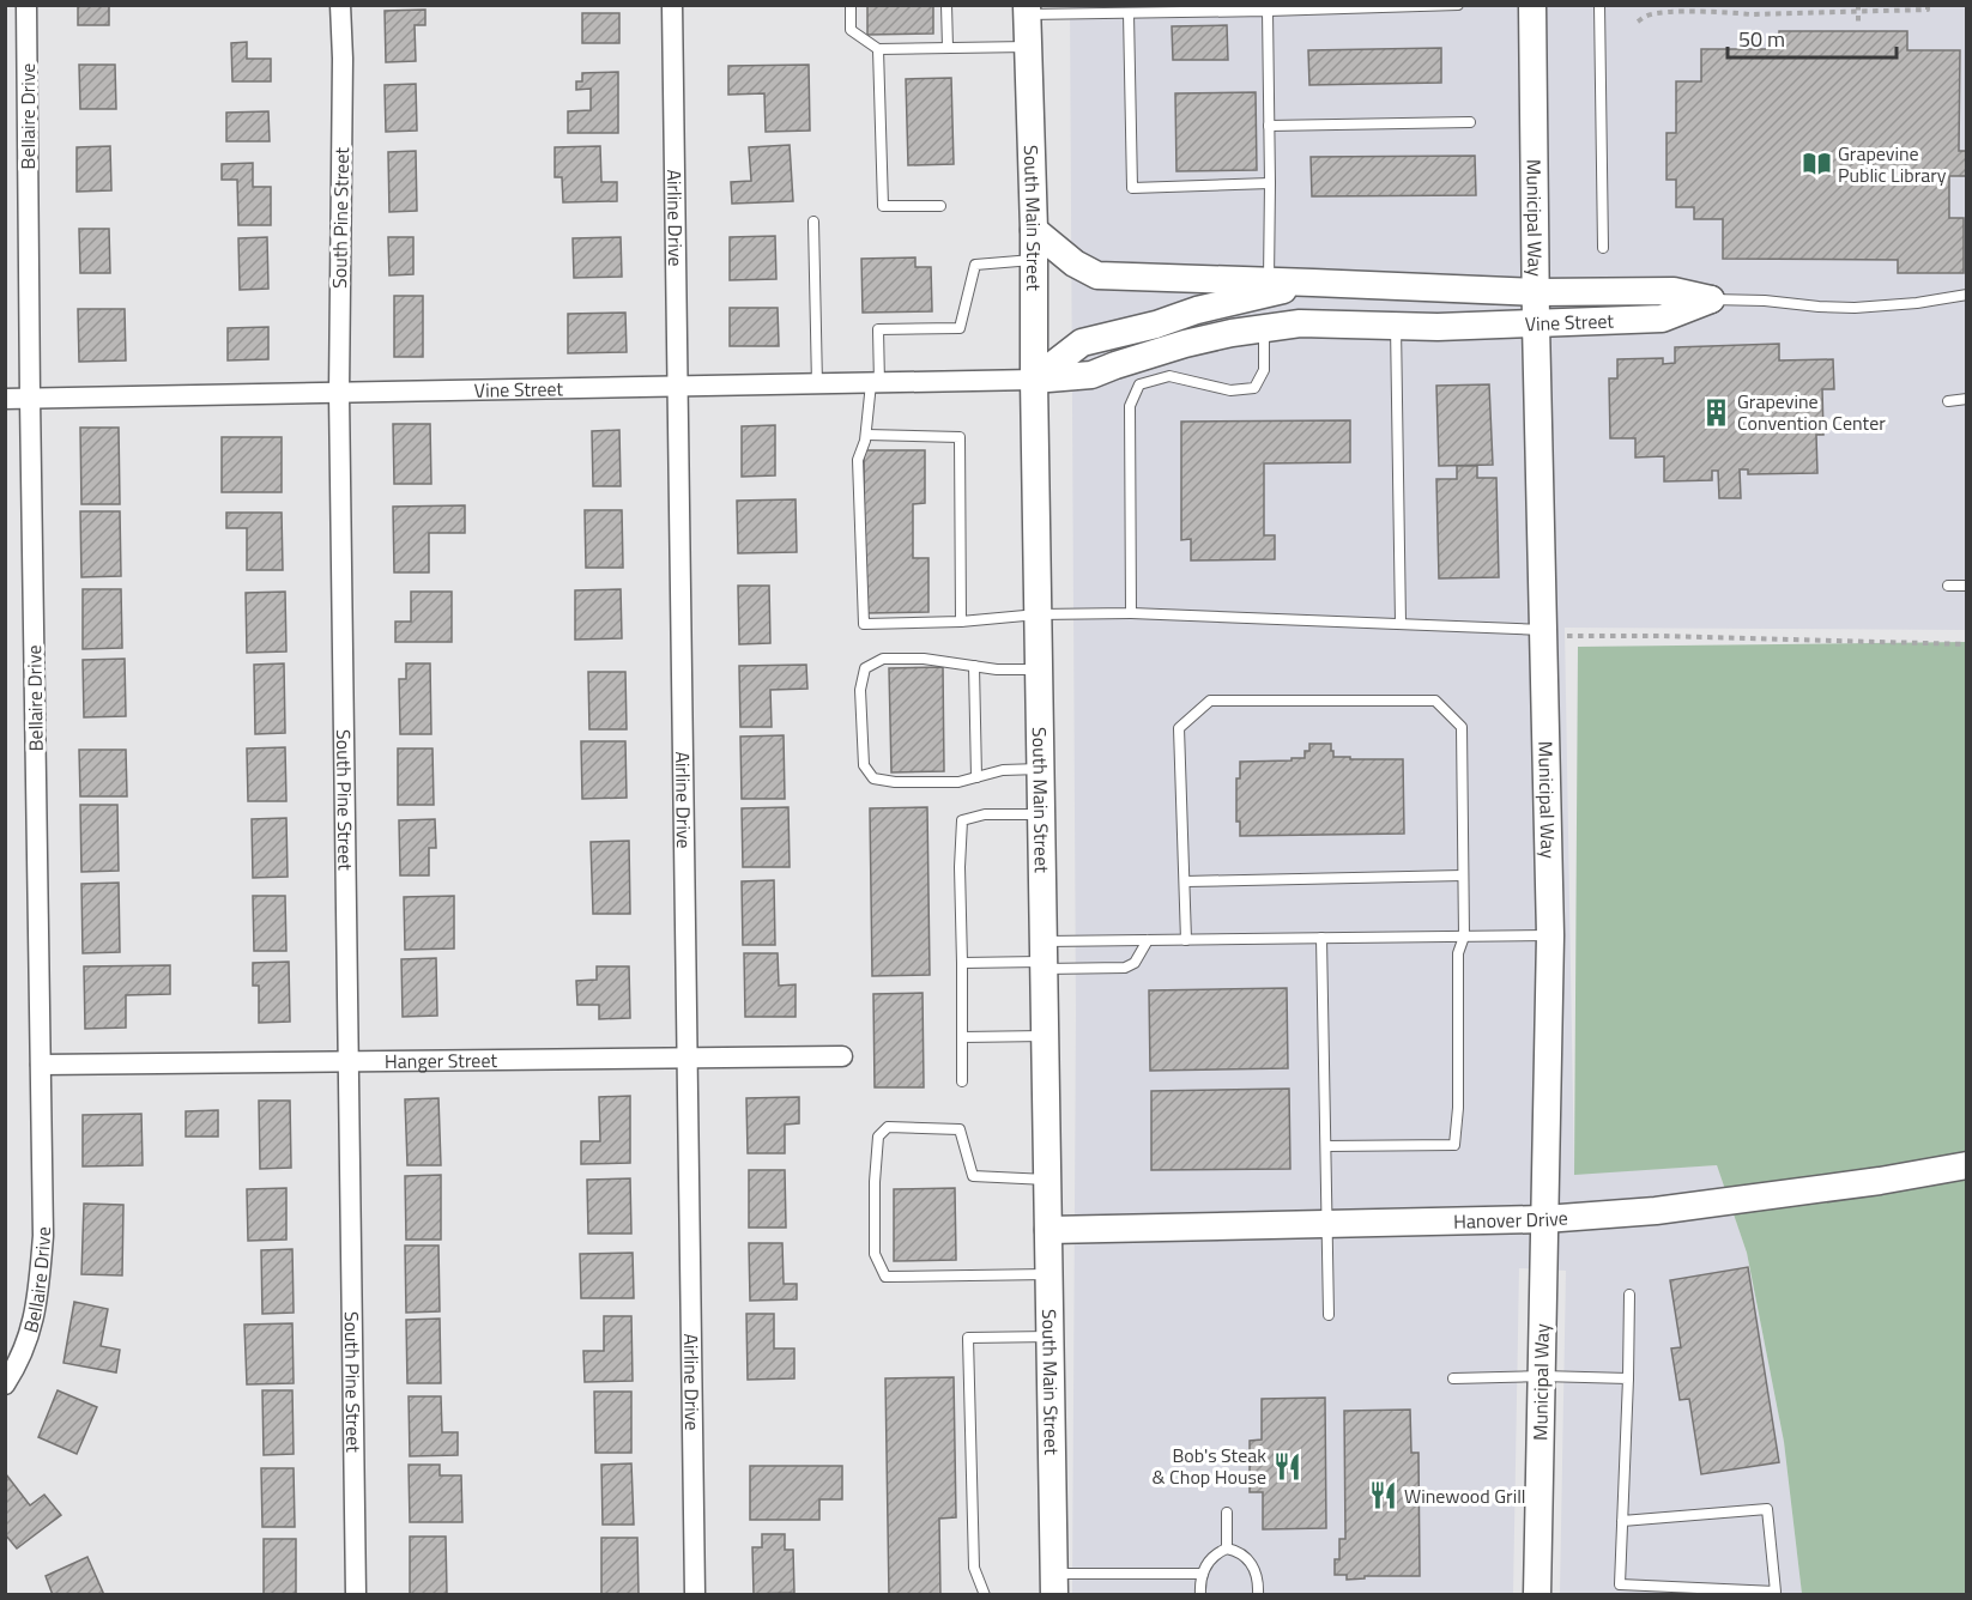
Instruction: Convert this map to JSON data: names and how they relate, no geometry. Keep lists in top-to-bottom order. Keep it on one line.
{"streets":{"street":["Bellaire Drive","South Pine Street","Airline Drive","South Main Street","Municipal Way","Vine Street","Hanger Street","Hanover Drive"]},"crossings":[["Bellaire Drive","Vine Street"],["Bellaire Drive","Hanger Street"],["South Pine Street","Vine Street"],["South Pine Street","Hanger Street"],["Airline Drive","Vine Street"],["Airline Drive","Hanger Street"],["South Main Street","Vine Street"],["South Main Street","Hanover Drive"],["Municipal Way","Vine Street"],["Municipal Way","Hanover Drive"]],"places":{"library":["Grapevine Public Library"],"building":["Grapevine Convention Center"],"restaurant":["Bob's Steak & Chop House","Winewood Grill"]},"scale_bar":"50 m"}
